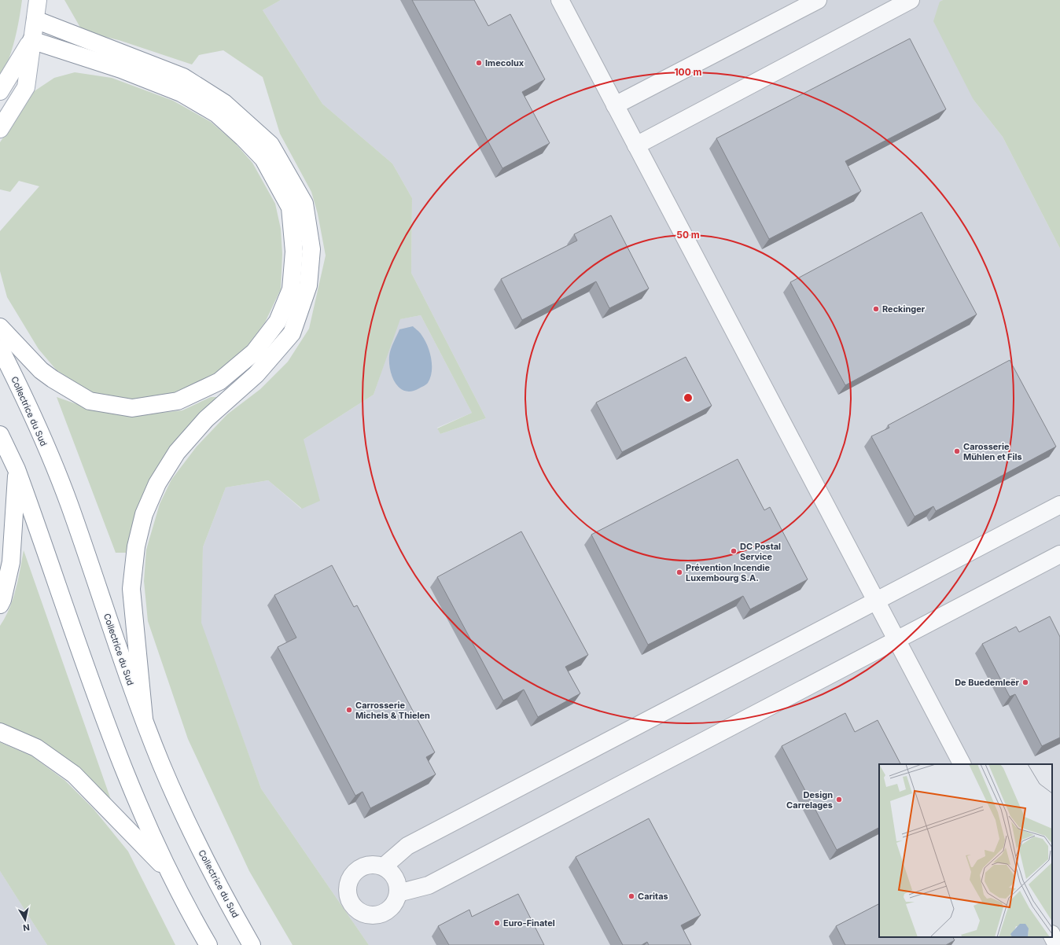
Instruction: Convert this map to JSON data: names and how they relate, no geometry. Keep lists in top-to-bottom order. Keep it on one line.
{"streets":{"main road":["Collectrice du Sud"]},"places":["Imecolux","Reckinger","Carosserie Mühlen et Fils","DC Postal Service","Prévention Incendie Luxembourg S.A.","De Buedemleër","Carrosserie Michels & Thielen","Design Carrelages","Caritas","Euro-Finatel"],"north":"bottom","rings":["100 m","50 m"]}
